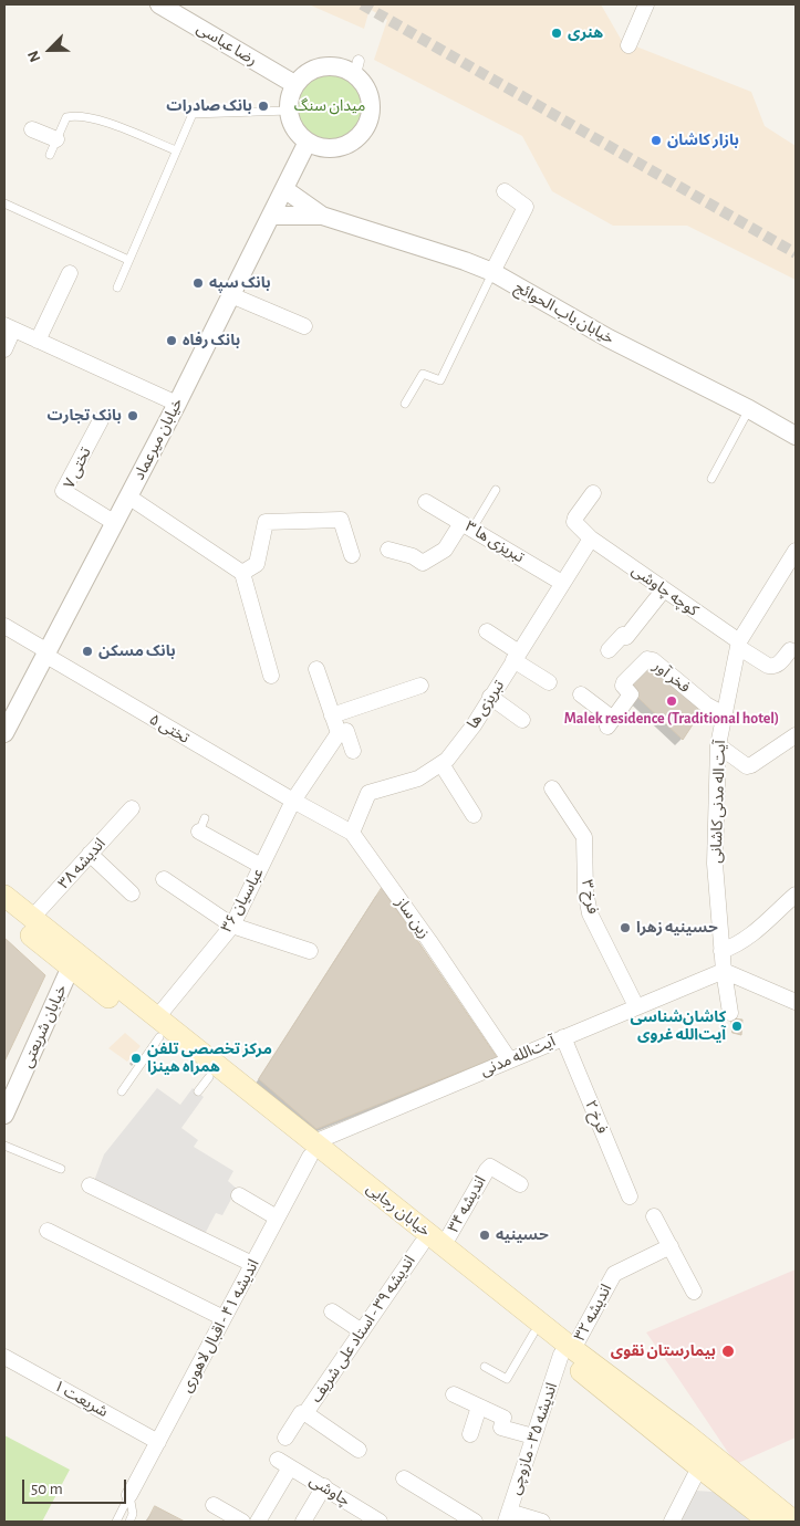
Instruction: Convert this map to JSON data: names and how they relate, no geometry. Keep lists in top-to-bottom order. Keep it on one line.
{"streets":{"main road":["خیابان رجایی"],"street":["رضا عباسی","خیابان باب الحوائج","خیابان میرعماد","تختی ۷","تبریزی ها ۳","کوچه چاوشی","فخر آور","تبریزی ها","تختی ۵","آیت اله مدنی کاشانی","اندیشه ۳۸","فرخ ۳","عباسیان ۳۶","زین ساز","خیابان شریعتی","آیت‌الله مدنی","فرخ ۲","اندیشه ۳۴","اندیشه ۳۲","اندیشه ۴۱ - اقبال لاهوری","اندیشه ۳۹ - استاد علی شریف","شریعت ۱","اندیشه ۳۵ - مازوچی","چاوشی"]},"crossings":[["رضا عباسی","خیابان میرعماد"],["خیابان میرعماد","تختی ۷"],["خیابان میرعماد","تختی ۵"],["تبریزی ها ۳","تبریزی ها"],["کوچه چاوشی","تبریزی ها"],["کوچه چاوشی","آیت اله مدنی کاشانی"],["فخر آور","آیت اله مدنی کاشانی"],["تبریزی ها","زین ساز"],["تختی ۵","عباسیان ۳۶"],["تختی ۵","زین ساز"],["آیت اله مدنی کاشانی","آیت‌الله مدنی"],["اندیشه ۳۸","خیابان رجایی"],["فرخ ۳","آیت‌الله مدنی"],["عباسیان ۳۶","زین ساز"],["عباسیان ۳۶","خیابان رجایی"],["زین ساز","آیت‌الله مدنی"],["خیابان شریعتی","خیابان رجایی"],["آیت‌الله مدنی","فرخ ۲"],["آیت‌الله مدنی","خیابان رجایی"],["آیت‌الله مدنی","اندیشه ۴۱ - اقبال لاهوری"],["اندیشه ۳۴","خیابان رجایی"],["خیابان رجایی","اندیشه ۳۲"],["خیابان رجایی","اندیشه ۴۱ - اقبال لاهوری"],["خیابان رجایی","اندیشه ۳۹ - استاد علی شریف"],["خیابان رجایی","اندیشه ۳۵ - مازوچی"],["اندیشه ۳۲","اندیشه ۳۵ - مازوچی"],["اندیشه ۴۱ - اقبال لاهوری","شریعت ۱"]],"parks":["میدان سنگ"],"places":["هنری","بانک صادرات","بازار کاشان","بانک سپه","بانک رفاه","بانک تجارت","بانک مسکن","Malek residence (Traditional hotel)","حسینیه زهرا","کاشان‌شناسی آیت‌الله غروی","مرکز تخصصی تلفن همراه هینزا","حسینیه","بیمارستان نقوی"],"scale_bar":"50 m","north":"bottom left"}
